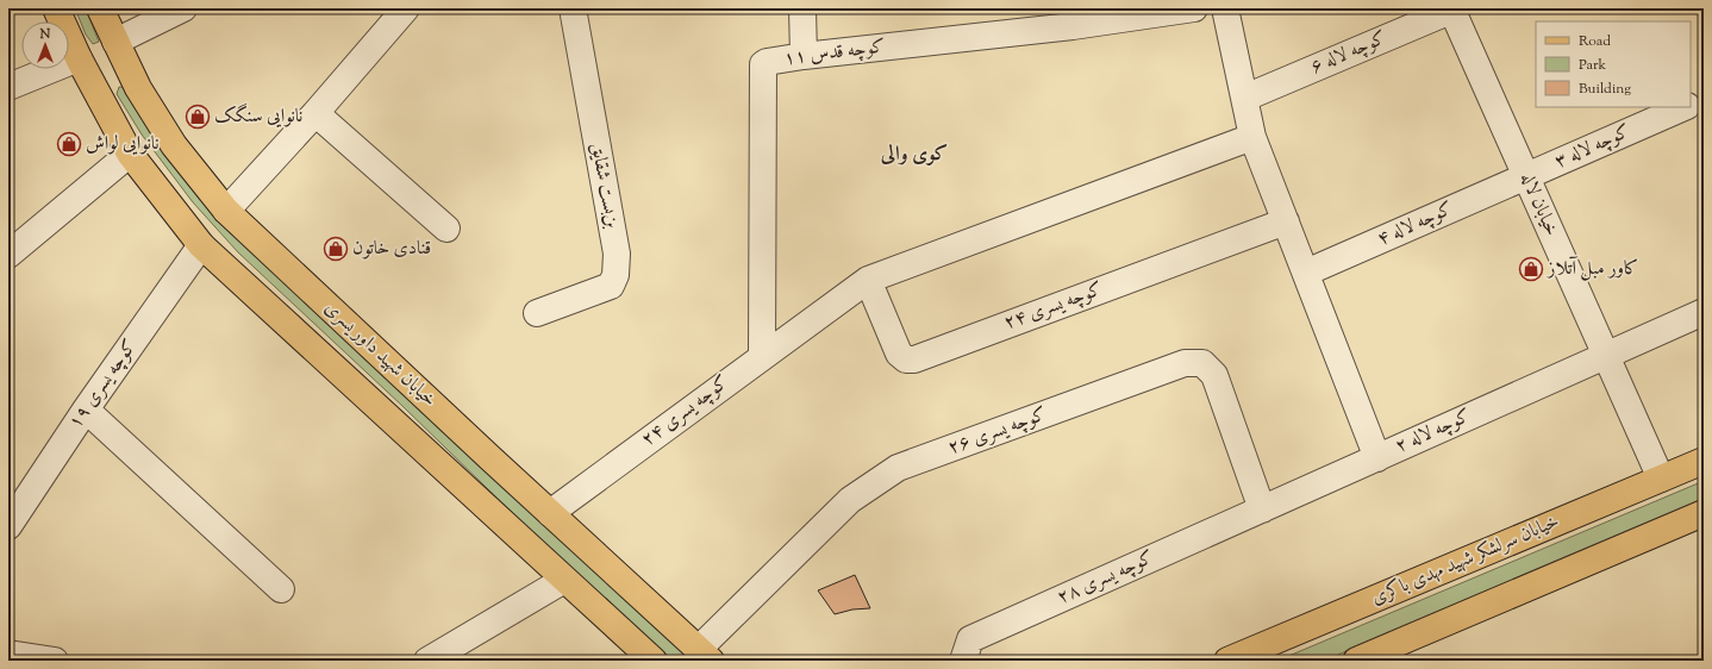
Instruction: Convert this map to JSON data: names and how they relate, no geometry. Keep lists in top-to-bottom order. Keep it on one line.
{"streets":{"main road":["خیابان شهید داور یسری","خیابان سرلشکر شهید مهدی باکری"],"street":["کوچه قدس ۱۱","کوچه لاله ۶","کوچه لاله ۳","بن‌بست شقایق","خیابان لاله","کوچه لاله ۴","کوچه یسری ۲۴","کوچه یسری ۱۹","کوچه یسری ۲۶","کوچه لاله ۲","کوچه یسری ۲۸"]},"crossings":[["کوچه قدس ۱۱","کوچه یسری ۲۴"],["کوچه لاله ۶","خیابان لاله"],["کوچه لاله ۳","خیابان لاله"],["کوچه لاله ۳","کوچه لاله ۴"],["خیابان لاله","کوچه لاله ۴"],["خیابان لاله","کوچه لاله ۲"],["خیابان لاله","خیابان سرلشکر شهید مهدی باکری"],["کوچه یسری ۲۴","خیابان شهید داور یسری"],["خیابان شهید داور یسری","کوچه یسری ۲۶"],["کوچه یسری ۲۶","کوچه لاله ۲"],["کوچه یسری ۲۶","کوچه یسری ۲۸"],["کوچه لاله ۲","کوچه یسری ۲۸"]],"districts":["کوی والی"],"places":{"shop":["نانوایی سنگک","نانوایی لواش","قنادی خاتون","کاور مبل آتلاز"]},"legend":["Road","Park","Building"],"north":"top"}
